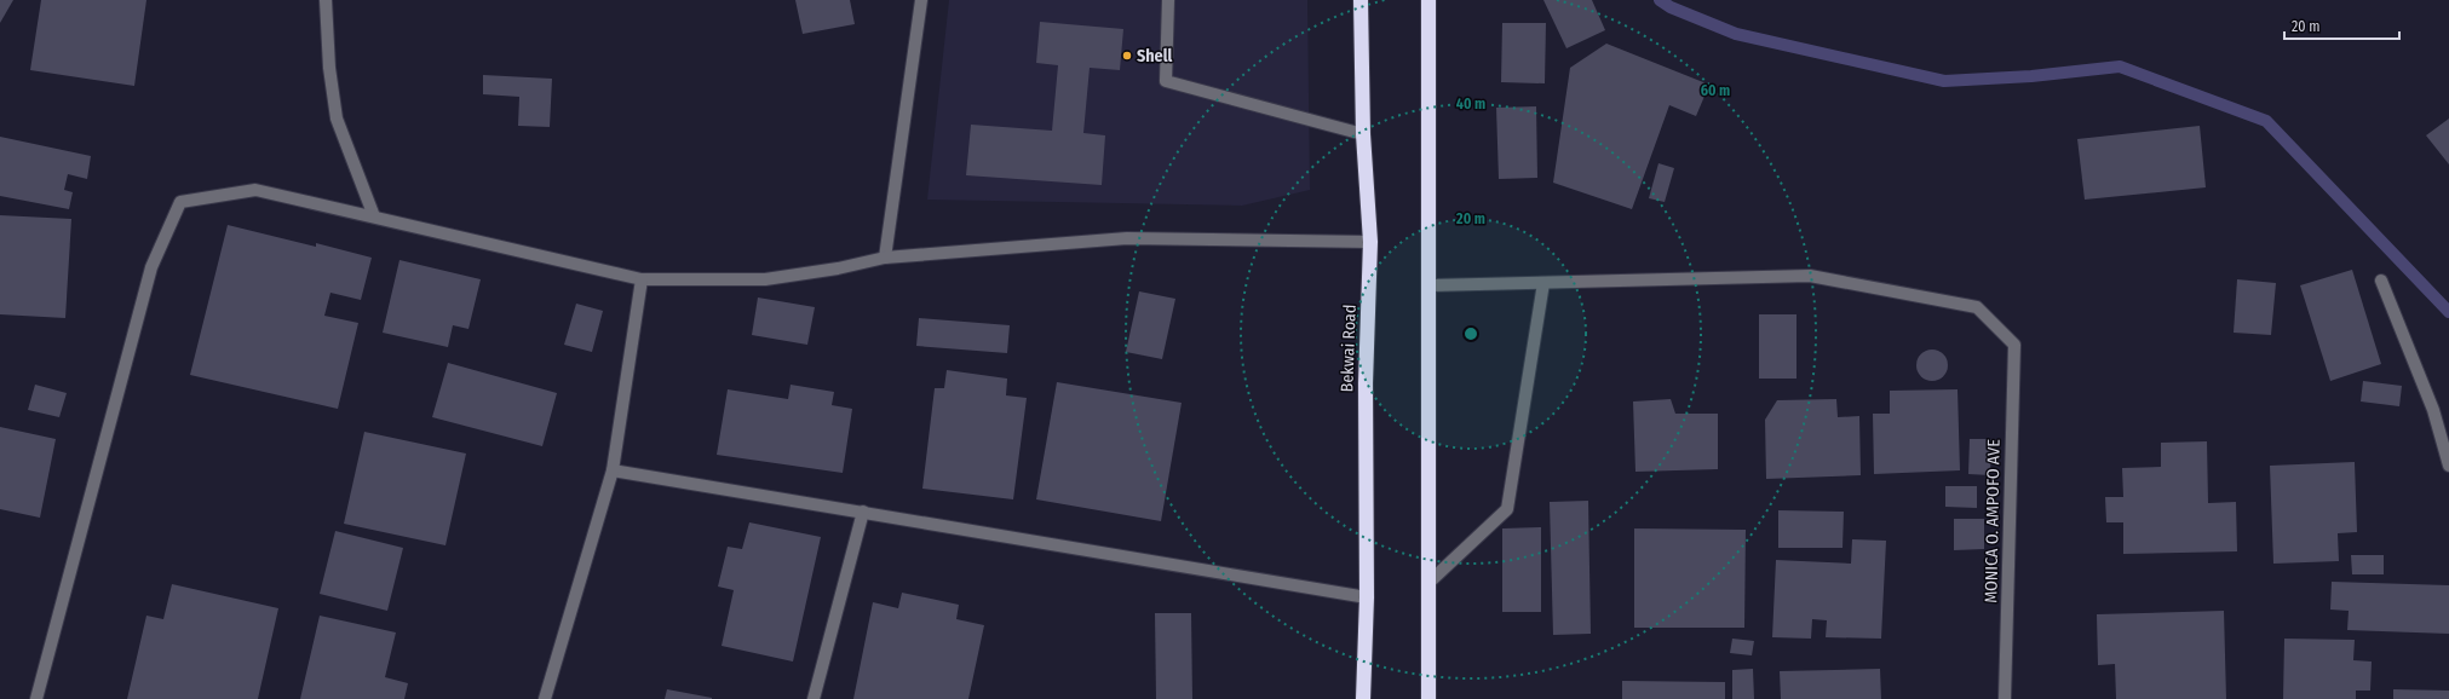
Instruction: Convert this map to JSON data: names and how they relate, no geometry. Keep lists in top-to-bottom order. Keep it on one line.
{"streets":{"highway":["Bekwai Road"],"street":["MONICA O. AMPOFO AVE"]},"places":["Shell"],"scale_bar":"20 m","rings":["60 m","40 m","20 m"]}
